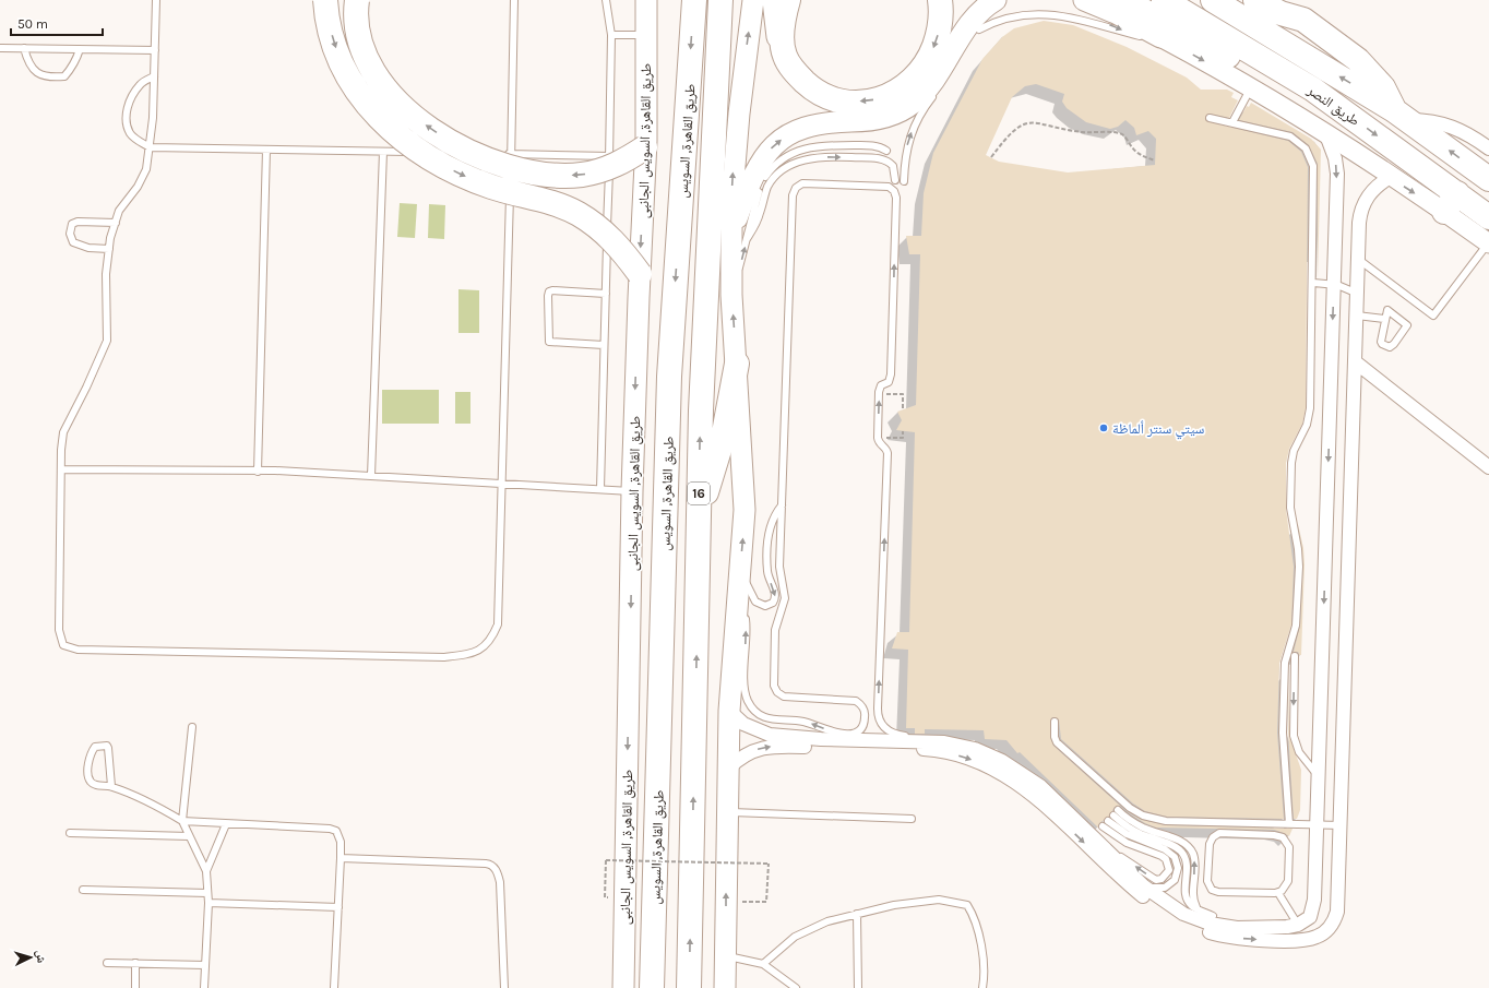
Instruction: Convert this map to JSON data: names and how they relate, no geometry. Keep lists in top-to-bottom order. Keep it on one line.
{"streets":{"highway":["طريق النصر","طريق القاهرة, السويس","16"],"main road":["طريق القاهرة, السويس الجانبى"]},"places":["سيتي سنتر ألماظة"],"scale_bar":"50 m","north":"right"}
